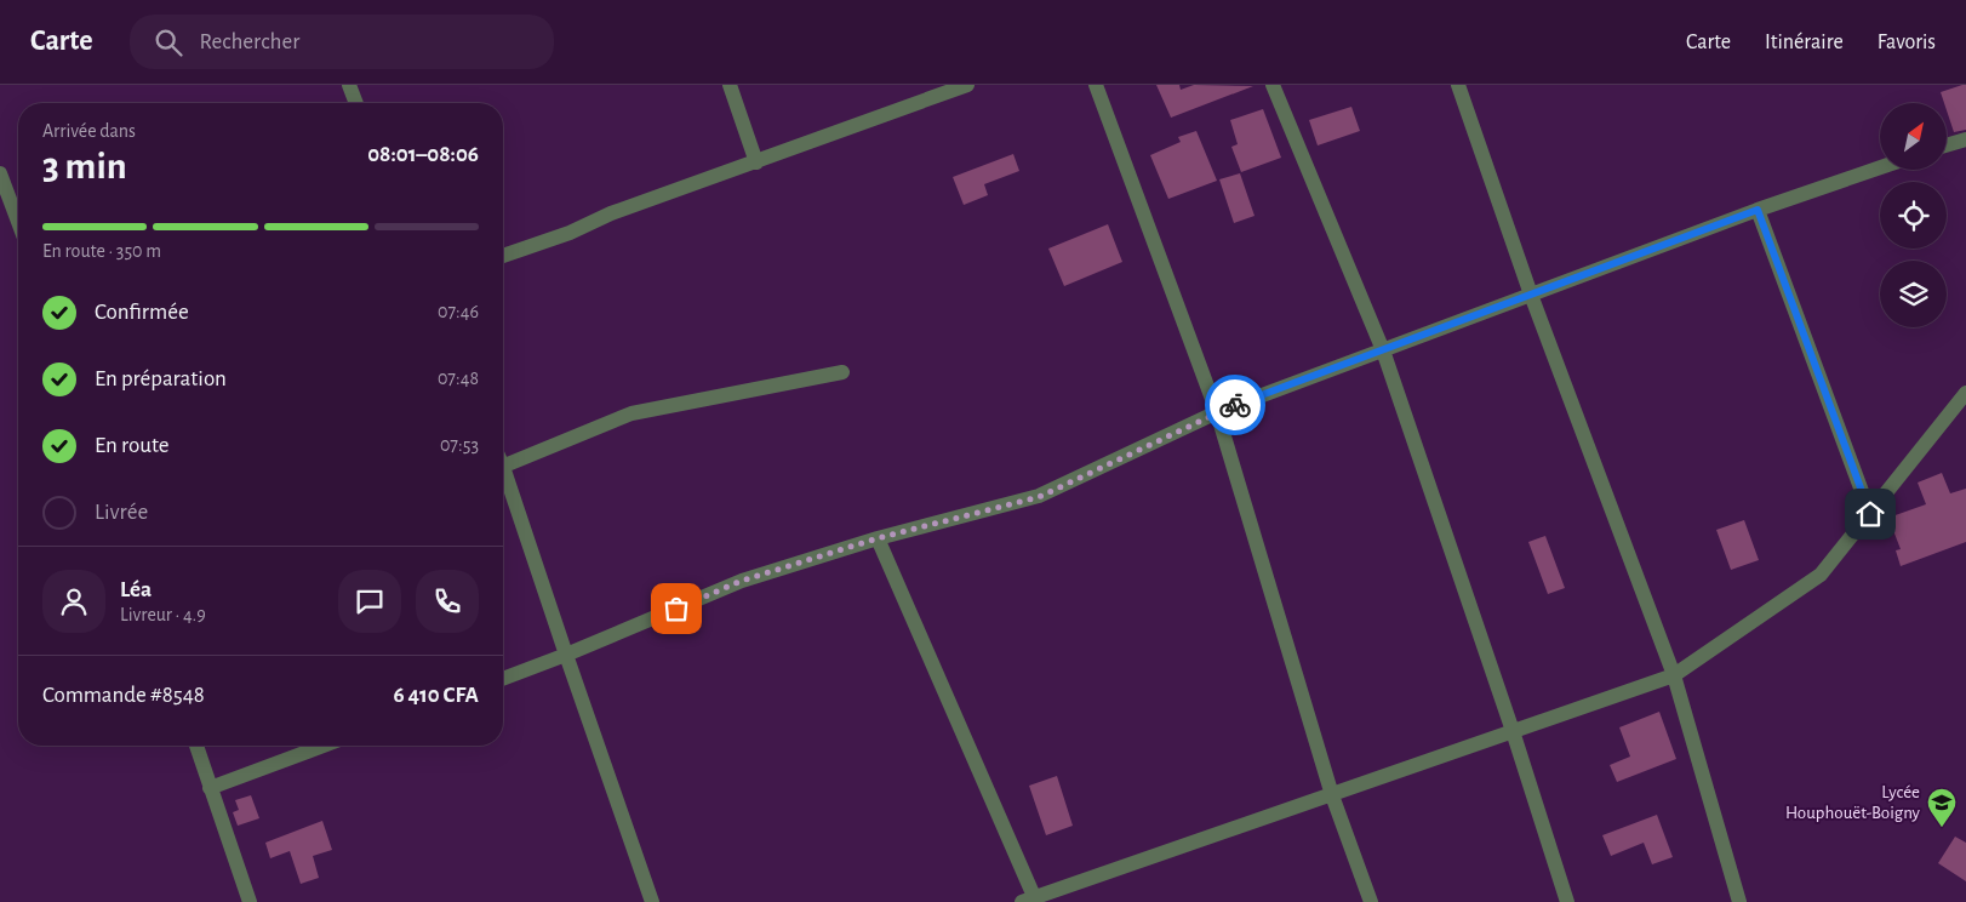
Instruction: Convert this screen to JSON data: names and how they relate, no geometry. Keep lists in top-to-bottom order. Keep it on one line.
{"places":{"school or university":["Lycée Houphouët-Boigny"]},"north":"top right","page":{"header":"Carte","search":"Rechercher","nav":["Carte","Itinéraire","Favoris"],"heading":["3 min","Arrivée dans","08:01–08:06"],"panel":["Léa","Livreur · 4.9","Commande #8548","6 410 CFA"],"bar":"En route · 350 m","list":[["Confirmée","07:46"],["En préparation","07:48"],["En route","07:53"],"Livrée"]}}
